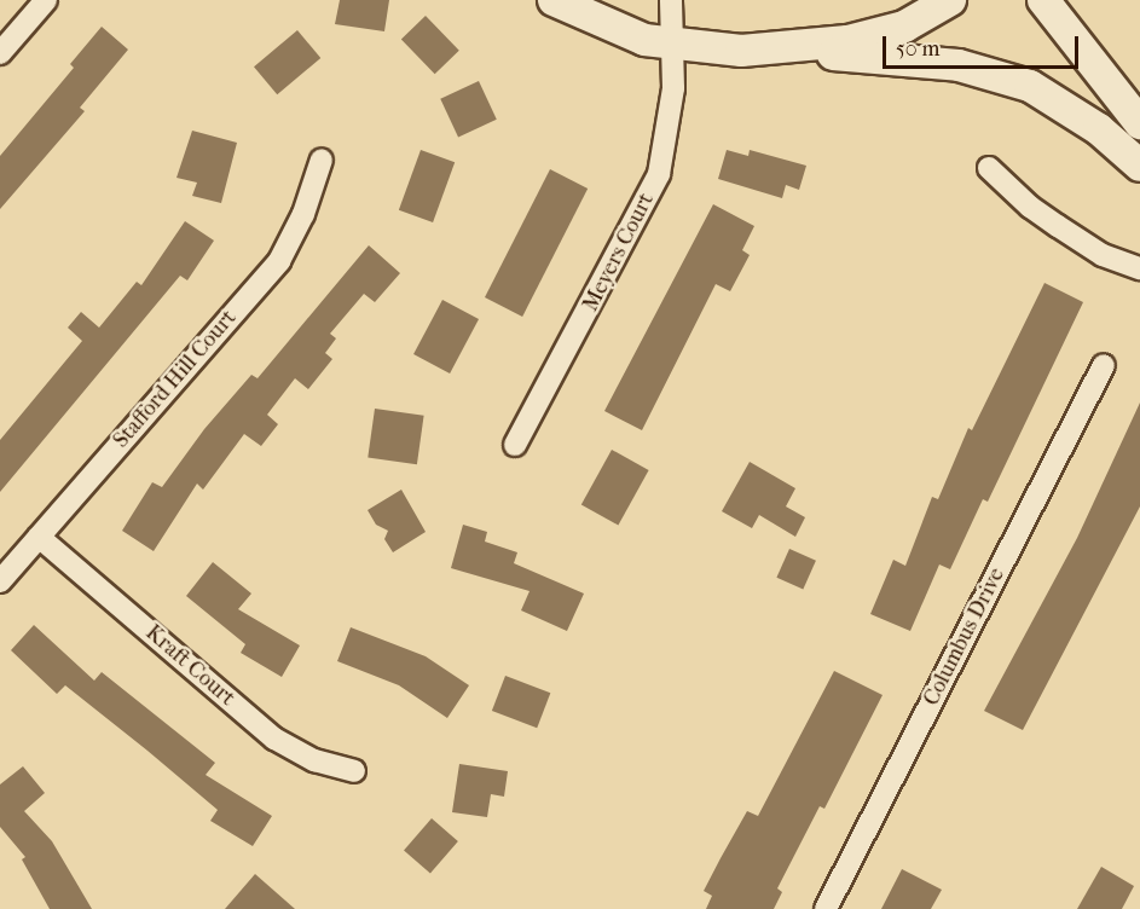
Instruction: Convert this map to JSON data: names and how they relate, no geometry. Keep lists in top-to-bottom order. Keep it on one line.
{"streets":{"street":["Meyers Court","Stafford Hill Court","Columbus Drive","Kraft Court"]},"crossings":[["Stafford Hill Court","Kraft Court"]],"scale_bar":"50 m"}
